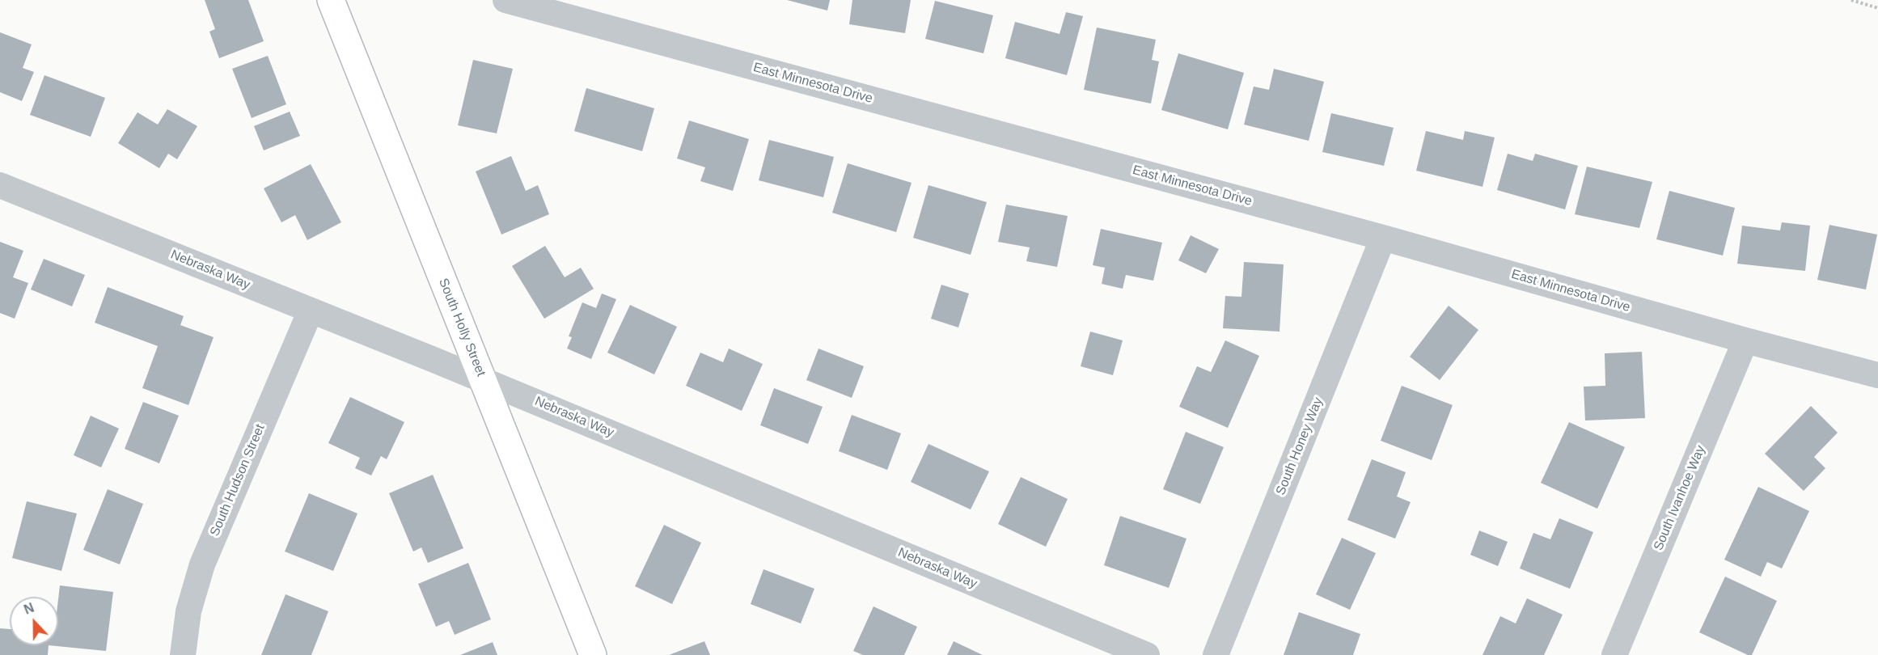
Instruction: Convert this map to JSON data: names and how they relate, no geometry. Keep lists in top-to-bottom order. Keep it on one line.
{"streets":{"main road":["South Holly Street"],"street":["East Minnesota Drive","Nebraska Way","South Honey Way","South Hudson Street","South Ivanhoe Way"]},"crossings":[["East Minnesota Drive","South Honey Way"],["East Minnesota Drive","South Ivanhoe Way"],["Nebraska Way","South Holly Street"],["Nebraska Way","South Hudson Street"]],"north":"top"}
